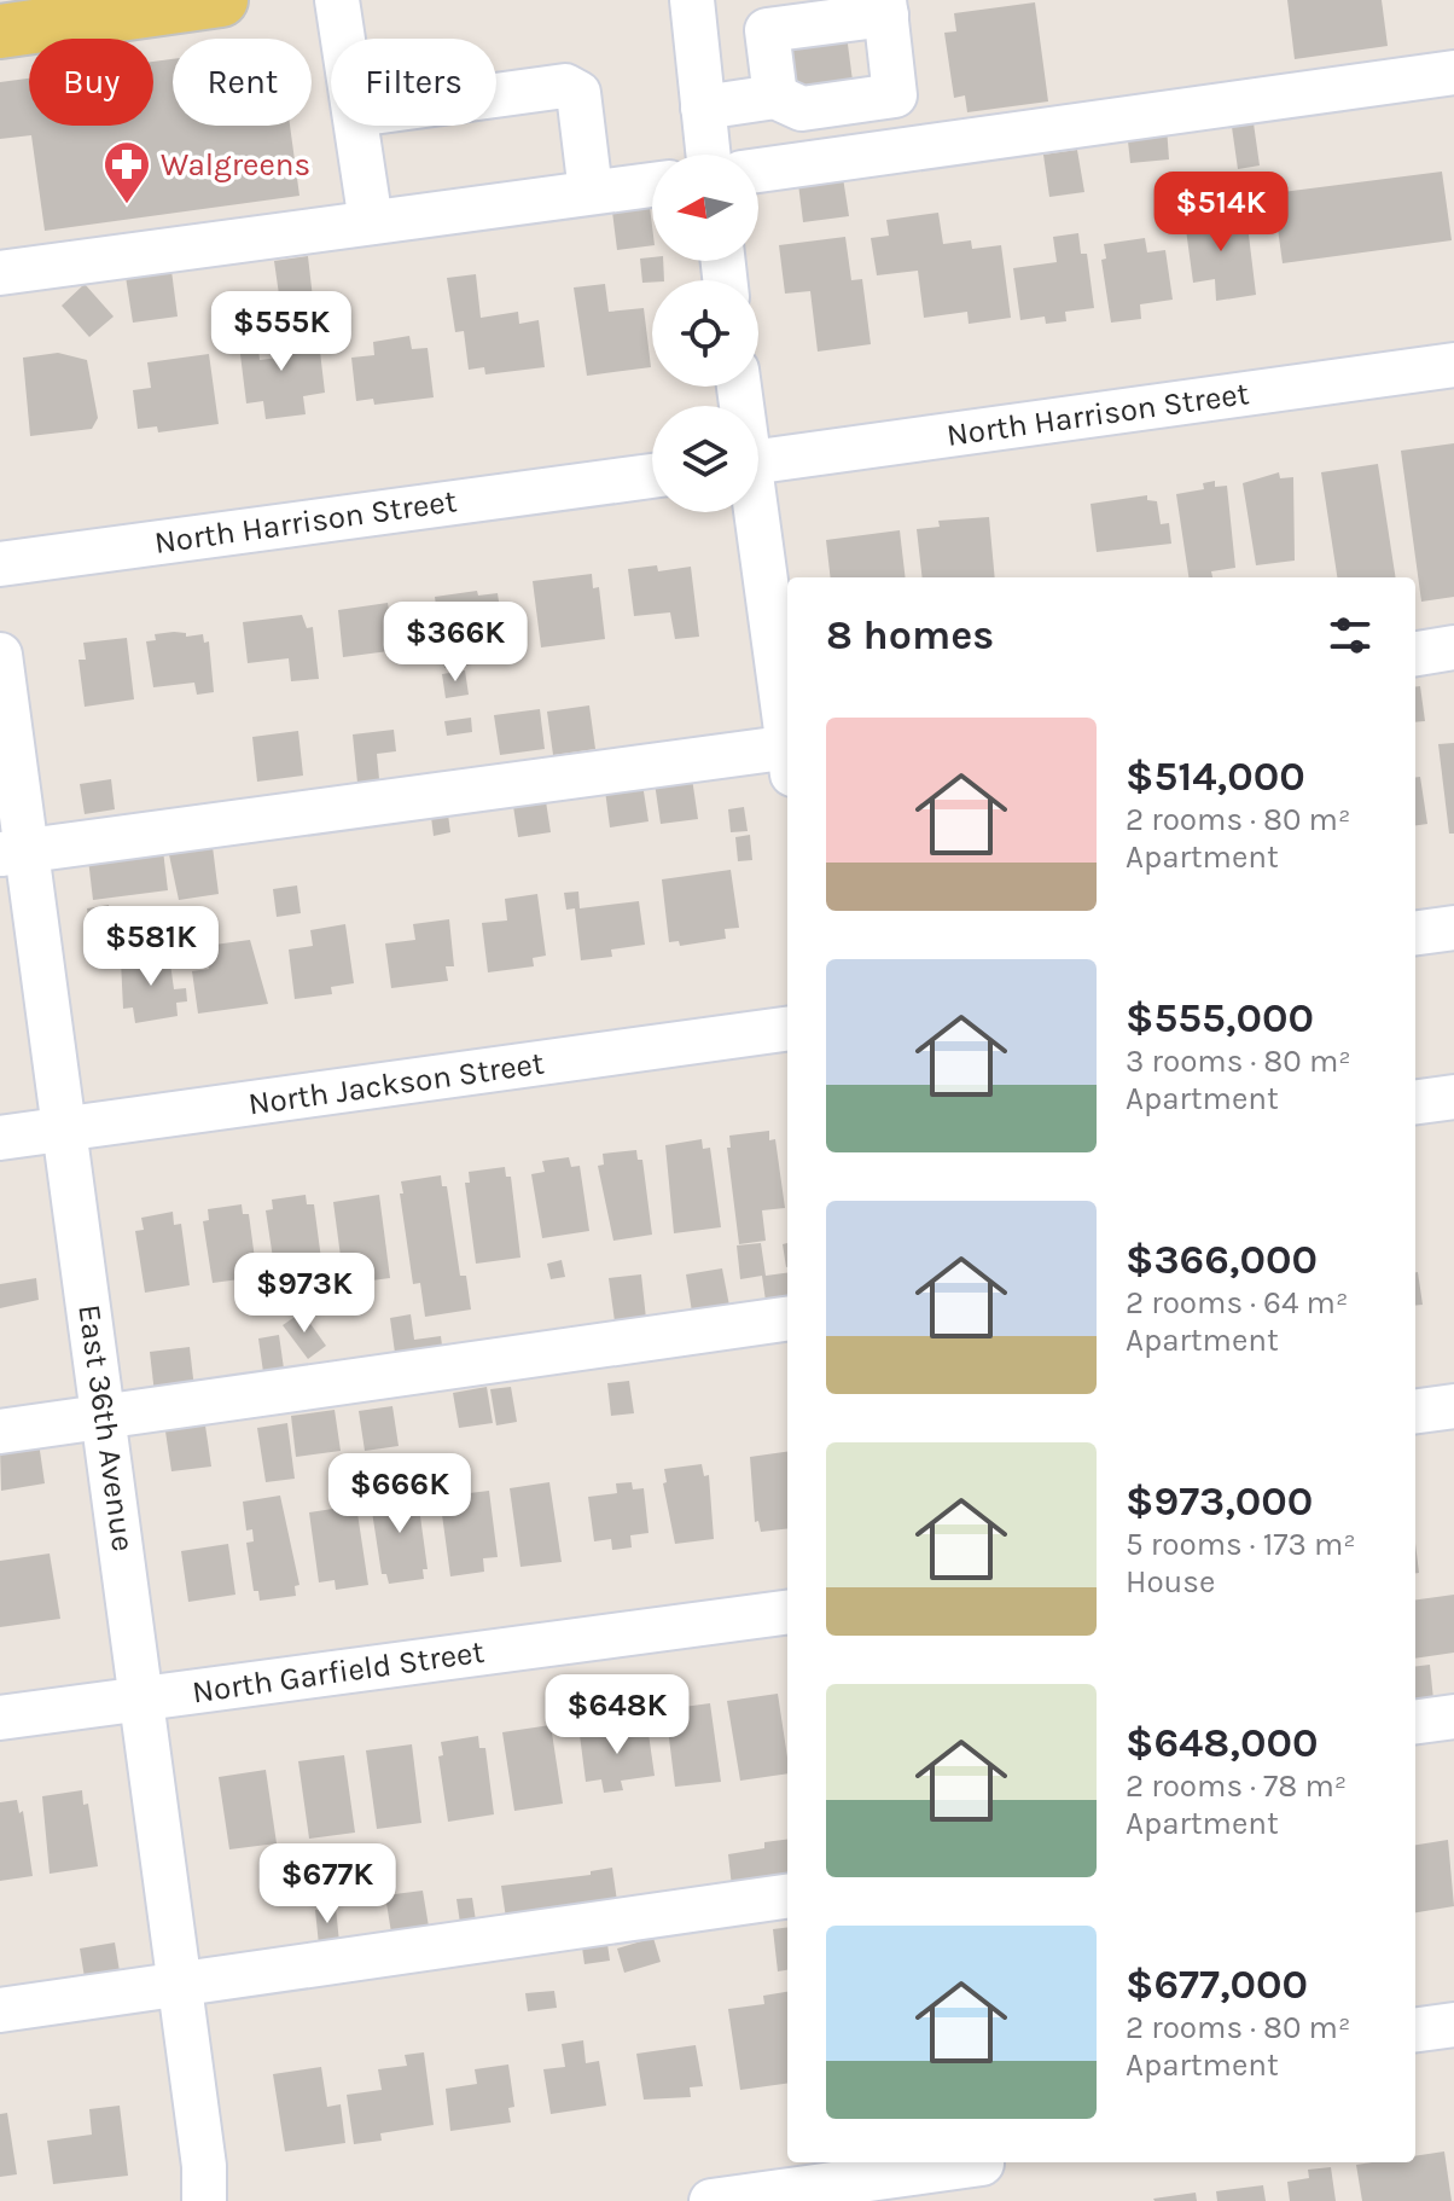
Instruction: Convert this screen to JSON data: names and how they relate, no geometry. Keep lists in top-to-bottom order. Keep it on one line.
{"streets":{"street":["North Harrison Street","North Jackson Street","East 36th Avenue","North Garfield Street"]},"crossings":[["North Jackson Street","East 36th Avenue"],["East 36th Avenue","North Garfield Street"]],"places":{"pharmacy":["Walgreens"]},"north":"left","page":{"chip":["Buy","Rent","Filters"],"price":["$514K","$555K","$366K","$581K","$973K","$666K","$648K","$677K"],"heading":"8 homes","list":[{"name":"$514,000","note":"2 rooms · 80 m² · Apartment"},{"name":"$555,000","note":"3 rooms · 80 m² · Apartment"},{"name":"$366,000","note":"2 rooms · 64 m² · Apartment"},{"name":"$973,000","note":"5 rooms · 173 m² · House"},{"name":"$648,000","note":"2 rooms · 78 m² · Apartment"},{"name":"$677,000","note":"2 rooms · 80 m² · Apartment"}]}}
